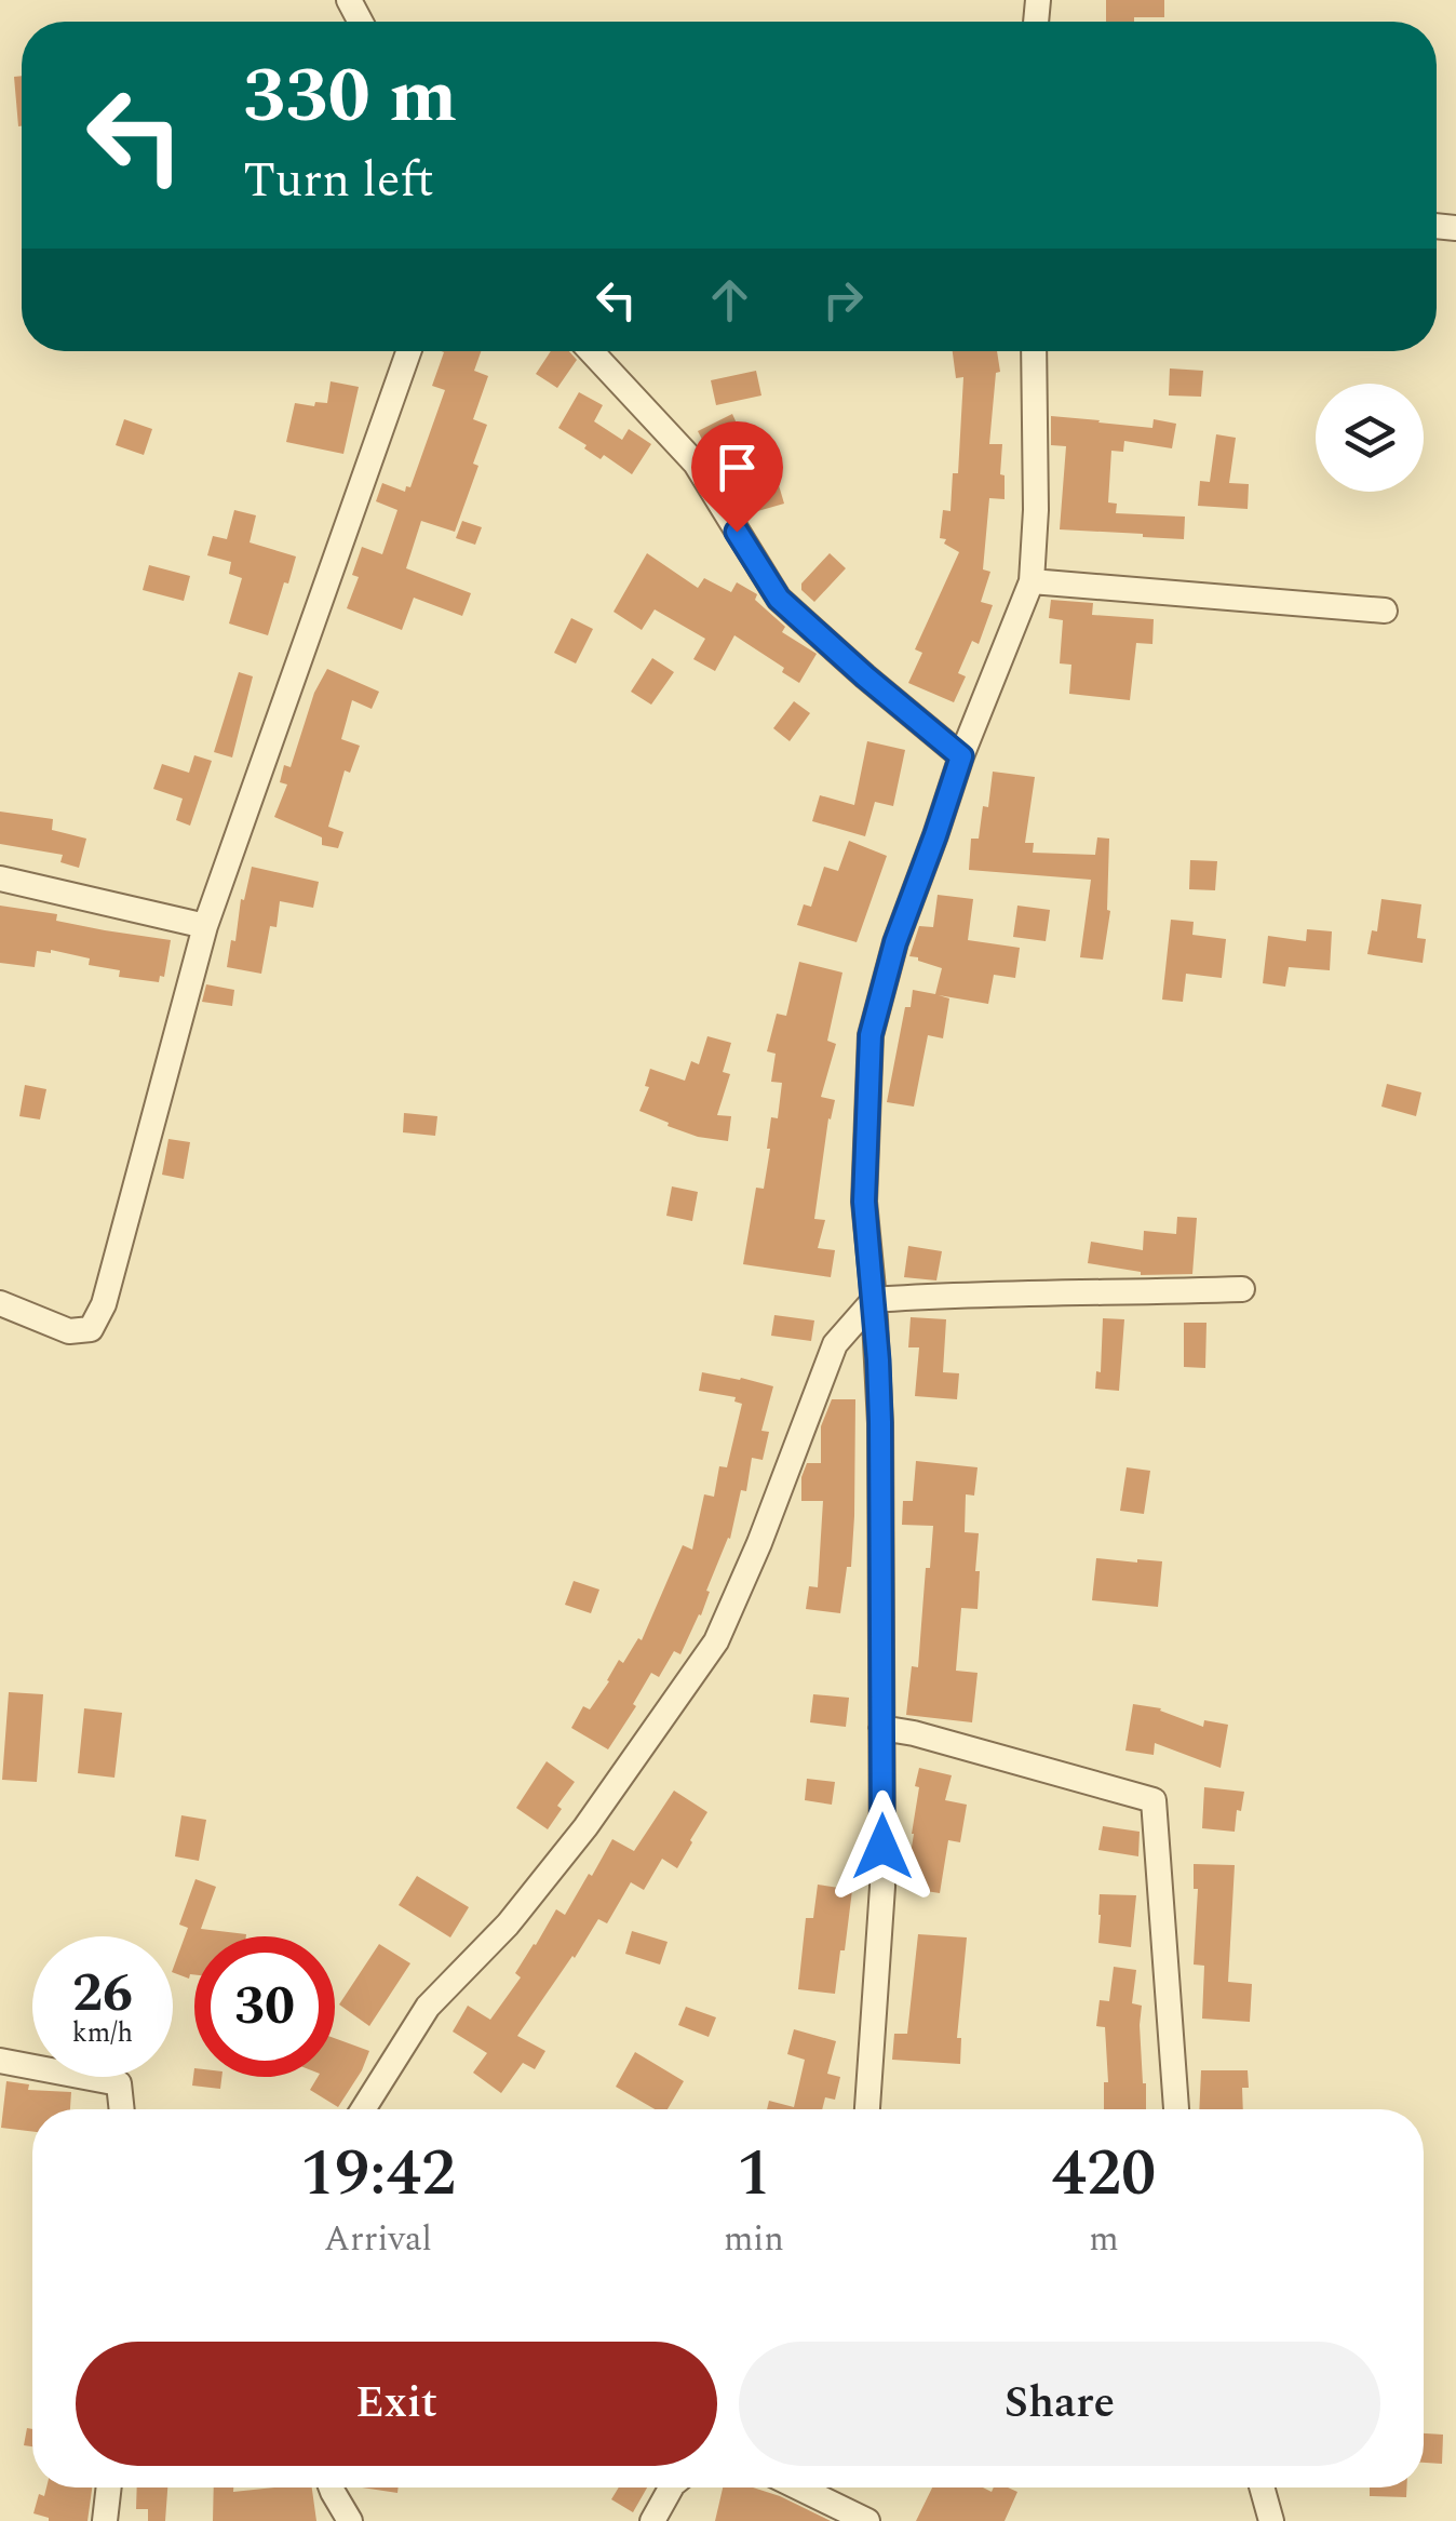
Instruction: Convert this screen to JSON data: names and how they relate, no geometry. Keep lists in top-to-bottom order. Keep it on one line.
{"page":{"turn":["330 m","Turn left"],"speed":"26 km/h","limit":"30","eta":["19:42","Arrival","1","min","420","m"],"buttons":["Exit","Share"]}}
